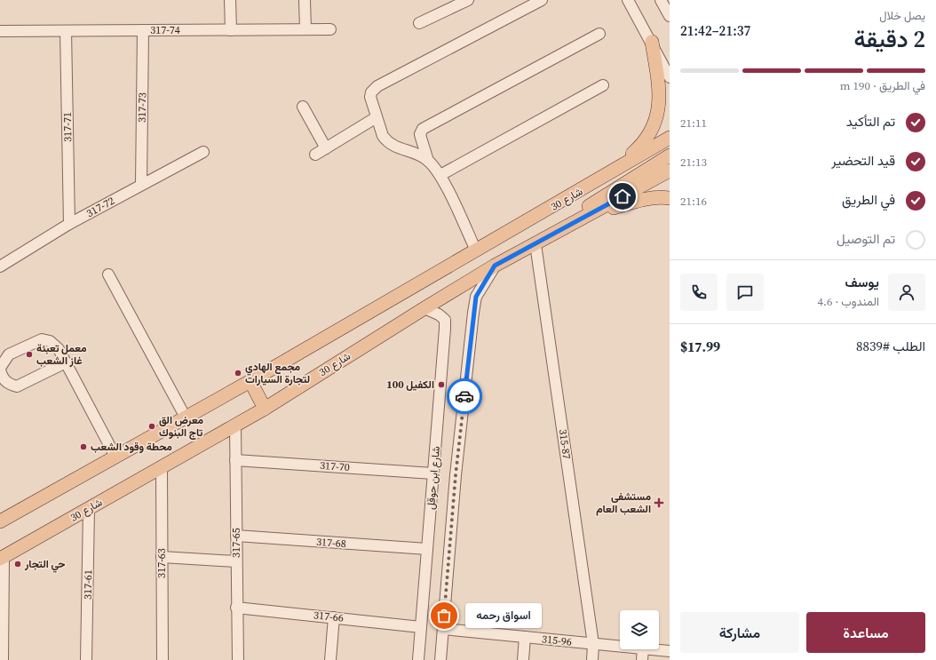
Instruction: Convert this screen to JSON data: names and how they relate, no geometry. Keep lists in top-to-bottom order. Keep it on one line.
{"streets":{"main road":["شارع 30"],"street":["317-74","317-73","317-71","317-72","315-87","317-70","شارع ابن حوقل","317-65","317-68","317-63","317-61","317-66","315-96"]},"crossings":[["317-74","317-73"],["317-74","317-71"],["317-73","317-72"],["317-71","317-72"],["شارع 30","315-87"],["شارع 30","شارع ابن حوقل"],["شارع 30","317-65"],["شارع 30","317-63"],["شارع 30","317-61"],["315-87","315-96"],["317-70","شارع ابن حوقل"],["317-70","317-65"],["شارع ابن حوقل","317-68"],["شارع ابن حوقل","317-66"],["شارع ابن حوقل","315-96"],["317-65","317-68"],["317-65","317-66"]],"places":{"other":["معمل تعبئة غاز الشعب","مجمع الهادي لتجارة السيارات","الكفيل 100","معرض الق تاج البنوك","محطة وقود الشعب","حي التجار","اسواق رحمه"],"health":["مستشفى الشعب العام"]},"page":{"heading":["2 دقيقة","يصل خلال","21:37–21:42"],"panel":["يوسف","المندوب · 4.6","الطلب #8839","$17.99"],"bar":"في الطريق · 190 m","list":[["تم التأكيد","21:11"],["قيد التحضير","21:13"],["في الطريق","21:16"],"تم التوصيل"],"bubble":"اسواق رحمه","buttons":["مساعدة","مشاركة"]}}
